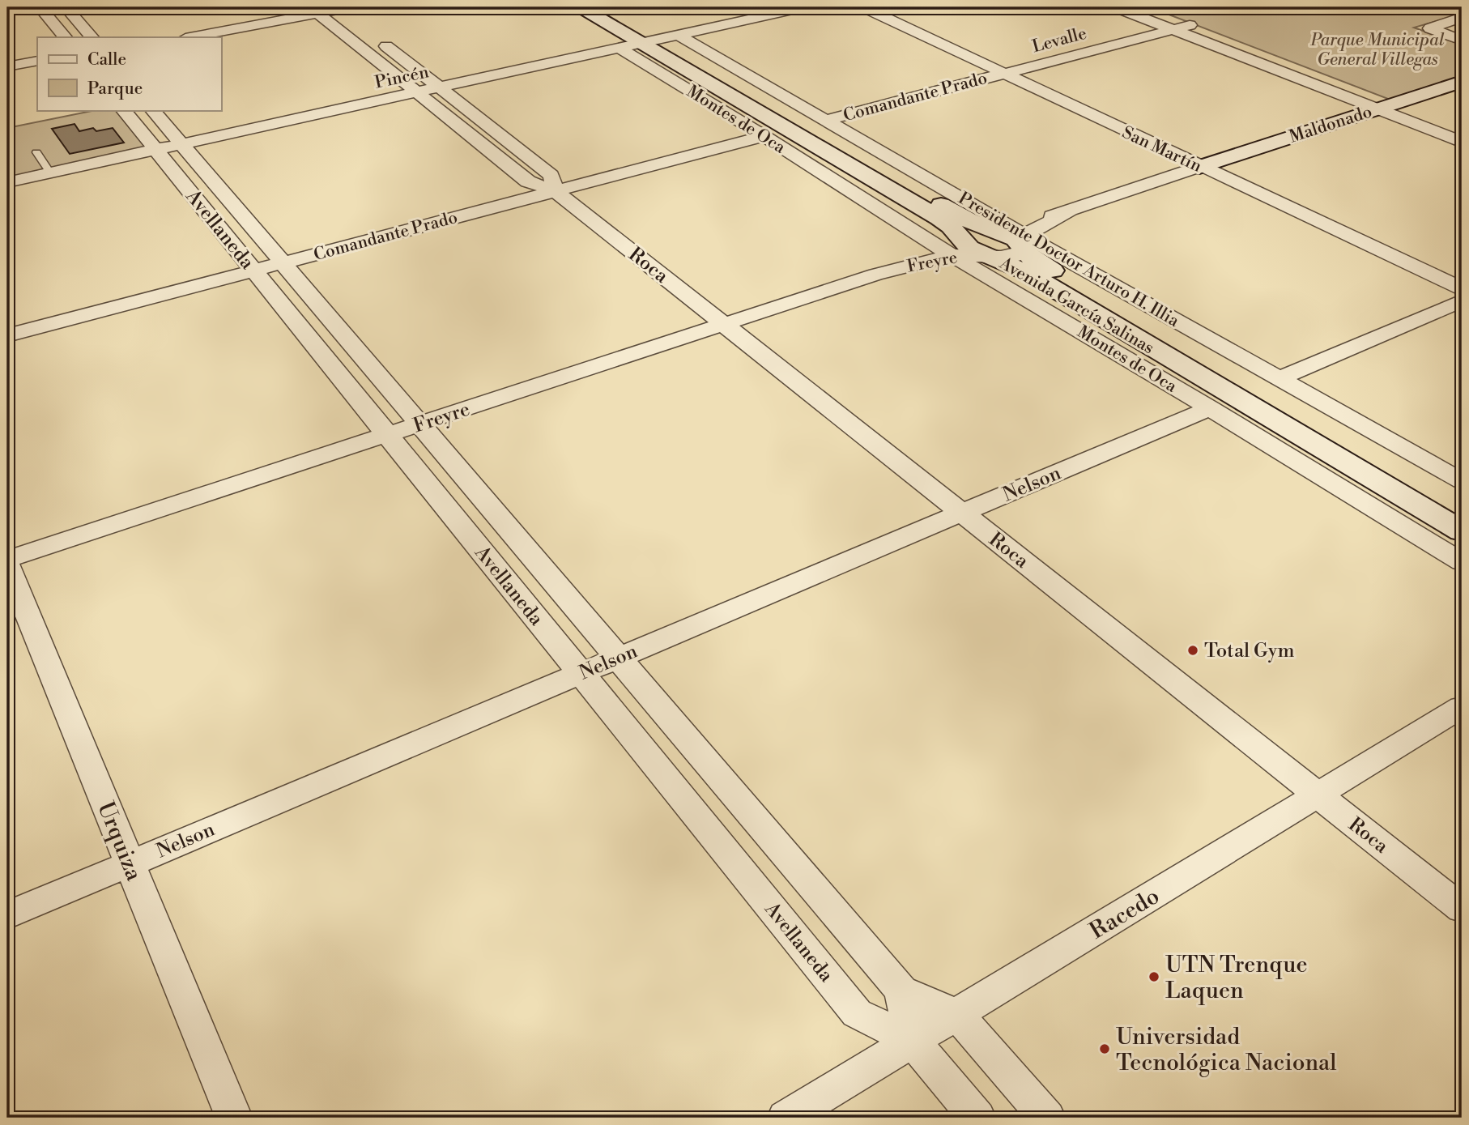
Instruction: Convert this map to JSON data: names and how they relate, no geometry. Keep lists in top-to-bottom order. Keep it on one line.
{"streets":{"main road":["Maldonado","Avenida García Salinas"],"street":["Levalle","Pincén","Comandante Prado","Montes de Oca","San Martín","Avellaneda","Presidente Doctor Arturo H. Illia","Freyre","Roca","Nelson","Urquiza","Racedo"]},"crossings":[["Levalle","Comandante Prado"],["Levalle","San Martín"],["Pincén","Montes de Oca"],["Pincén","Avellaneda"],["Pincén","Presidente Doctor Arturo H. Illia"],["Pincén","Roca"],["Pincén","Avenida García Salinas"],["Comandante Prado","Montes de Oca"],["Comandante Prado","San Martín"],["Comandante Prado","Avellaneda"],["Comandante Prado","Presidente Doctor Arturo H. Illia"],["Comandante Prado","Roca"],["Montes de Oca","Presidente Doctor Arturo H. Illia"],["Montes de Oca","Freyre"],["Montes de Oca","Avenida García Salinas"],["Montes de Oca","Nelson"],["Maldonado","San Martín"],["Maldonado","Freyre"],["San Martín","Freyre"],["Avellaneda","Freyre"],["Avellaneda","Nelson"],["Avellaneda","Racedo"],["Presidente Doctor Arturo H. Illia","Freyre"],["Presidente Doctor Arturo H. Illia","Avenida García Salinas"],["Freyre","Roca"],["Freyre","Avenida García Salinas"],["Roca","Nelson"],["Roca","Racedo"],["Nelson","Urquiza"]],"parks":["Parque Municipal General Villegas"],"places":["Total Gym","UTN Trenque Laquen","Universidad Tecnológica Nacional"],"legend":["Calle","Parque"]}
